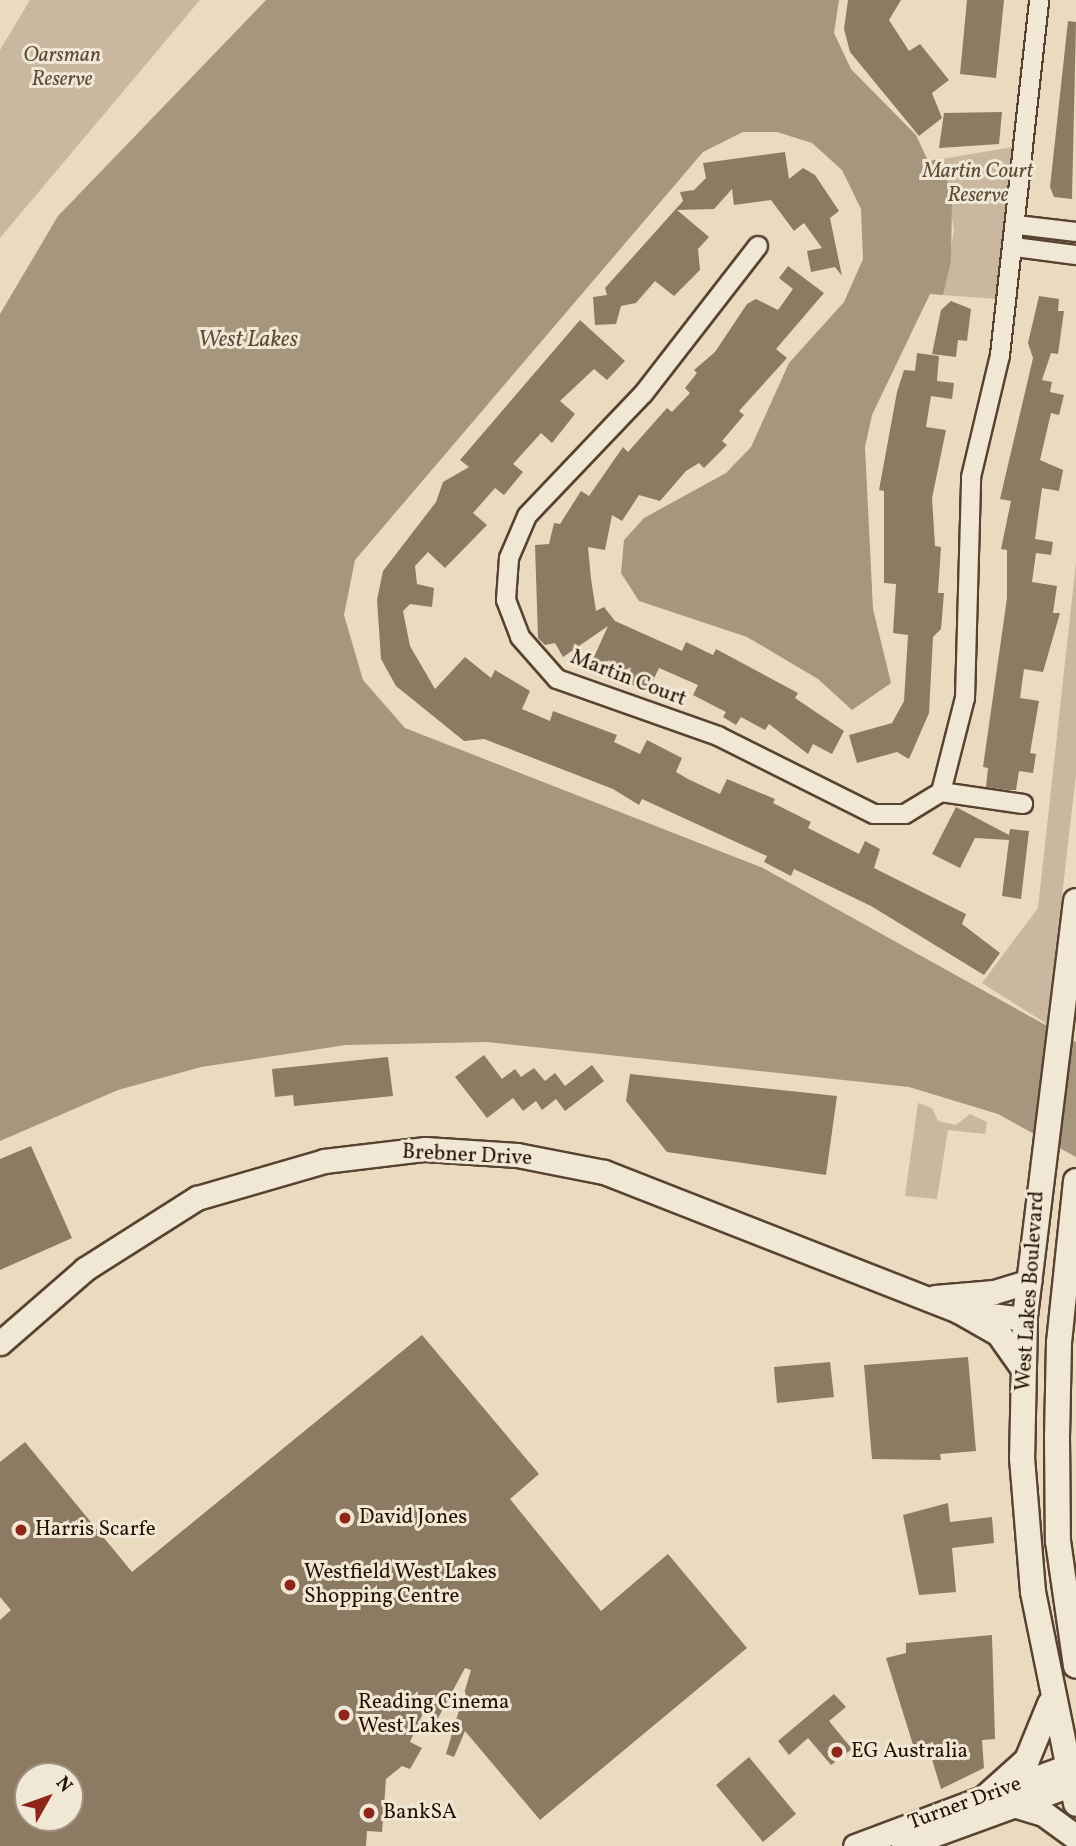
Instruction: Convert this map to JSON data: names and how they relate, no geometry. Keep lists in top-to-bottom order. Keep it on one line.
{"streets":{"main road":["West Lakes Boulevard"],"street":["Martin Court","Brebner Drive","Turner Drive"]},"crossings":[["Brebner Drive","West Lakes Boulevard"],["West Lakes Boulevard","Turner Drive"]],"water":["West Lakes"],"parks":["Oarsman Reserve","Martin Court Reserve"],"places":["David Jones","Harris Scarfe","Westfield West Lakes Shopping Centre","Reading Cinema West Lakes","EG Australia","BankSA"],"north":"top right"}
